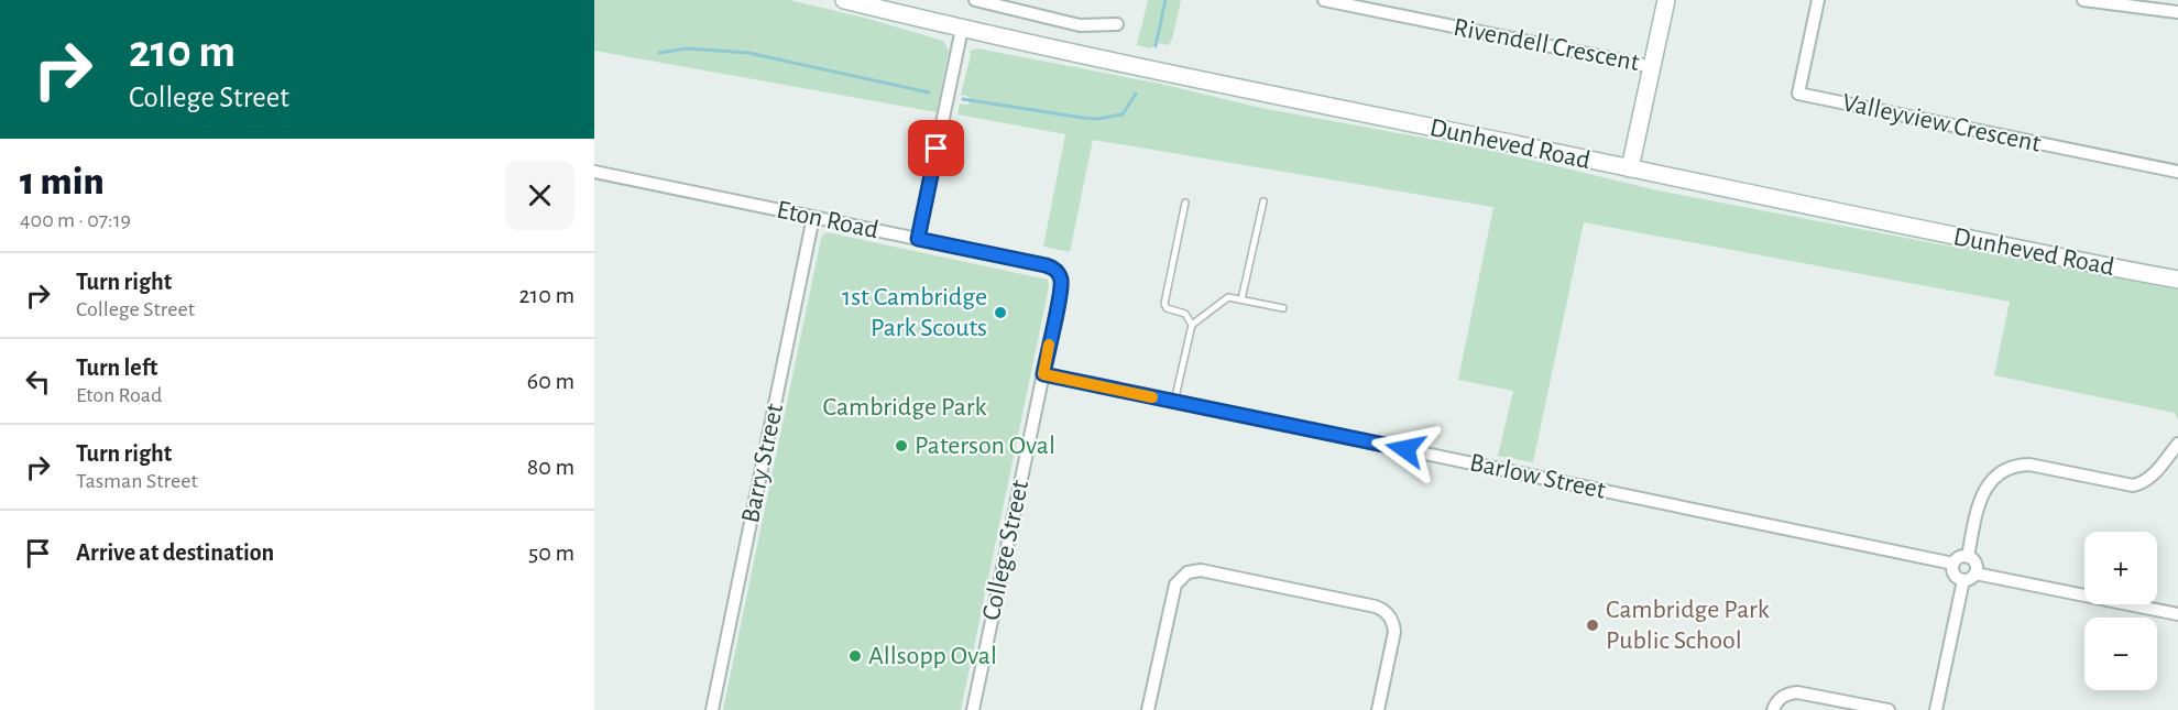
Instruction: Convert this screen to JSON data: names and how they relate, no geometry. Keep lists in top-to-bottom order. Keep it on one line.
{"streets":{"main road":["Dunheved Road"],"street":["Rivendell Crescent","Valleyview Crescent","Eton Road","Barry Street","Barlow Street","College Street"]},"crossings":[["Eton Road","Barry Street"],["Eton Road","College Street"],["Barlow Street","College Street"]],"parks":["Cambridge Park"],"places":["1st Cambridge Park Scouts","Paterson Oval","Cambridge Park Public School","Allsopp Oval"],"page":{"turn":["210 m","College Street"],"heading":["1 min","400 m · 07:19"],"list":[{"name":"Turn right","note":"College Street","value":"210 m"},{"name":"Turn left","note":"Eton Road","value":"60 m"},{"name":"Turn right","note":"Tasman Street","value":"80 m"},{"name":"Arrive at destination","value":"50 m"}],"map_buttons":["+","−"]}}
